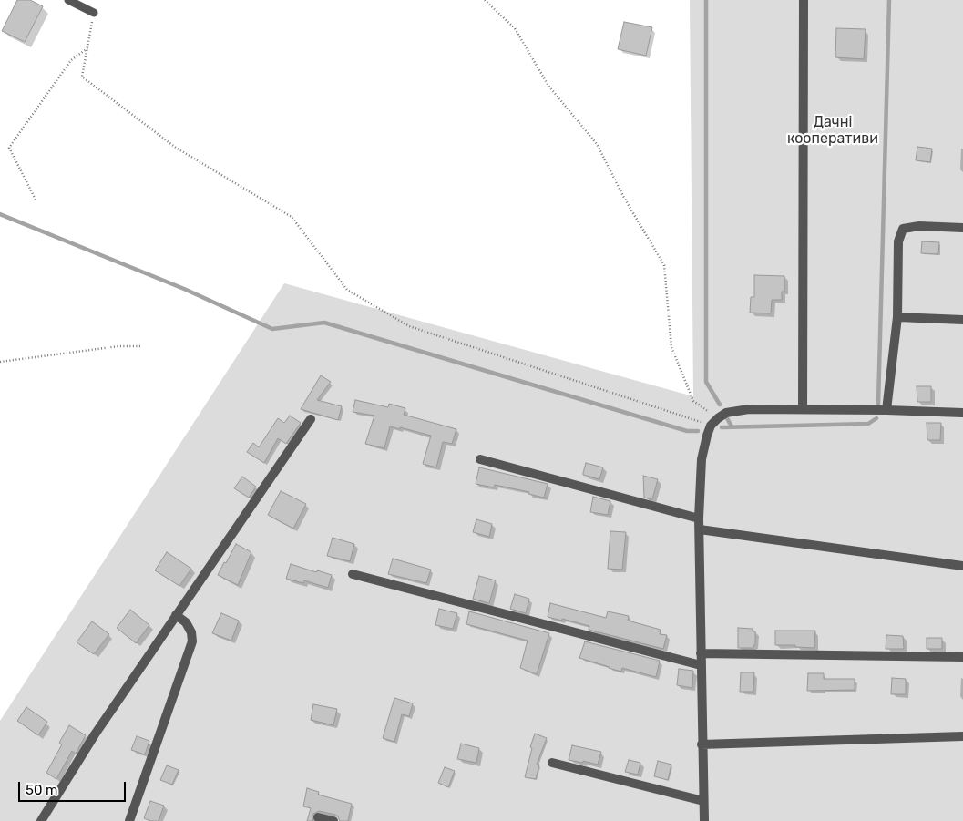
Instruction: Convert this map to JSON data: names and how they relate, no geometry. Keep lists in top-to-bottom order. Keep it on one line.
{"parks":["Дачні кооперативи"],"scale_bar":"50 m"}
